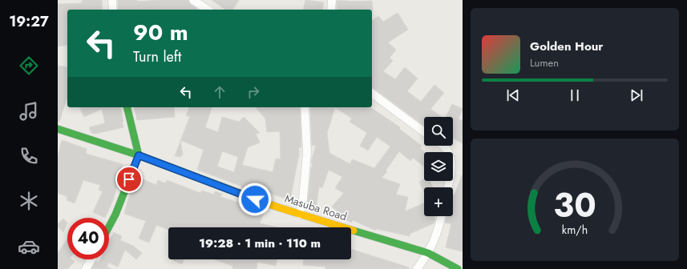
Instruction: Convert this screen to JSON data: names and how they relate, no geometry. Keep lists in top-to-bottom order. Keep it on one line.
{"streets":{"street":["Masuba Road"]},"page":{"tabs":"19:27","turn":["90 m","Turn left"],"song":["Golden Hour","Lumen"],"map_buttons":"+","limit":"40","trip":"19:28 · 1 min · 110 m","gauge":["30","km/h"]}}
